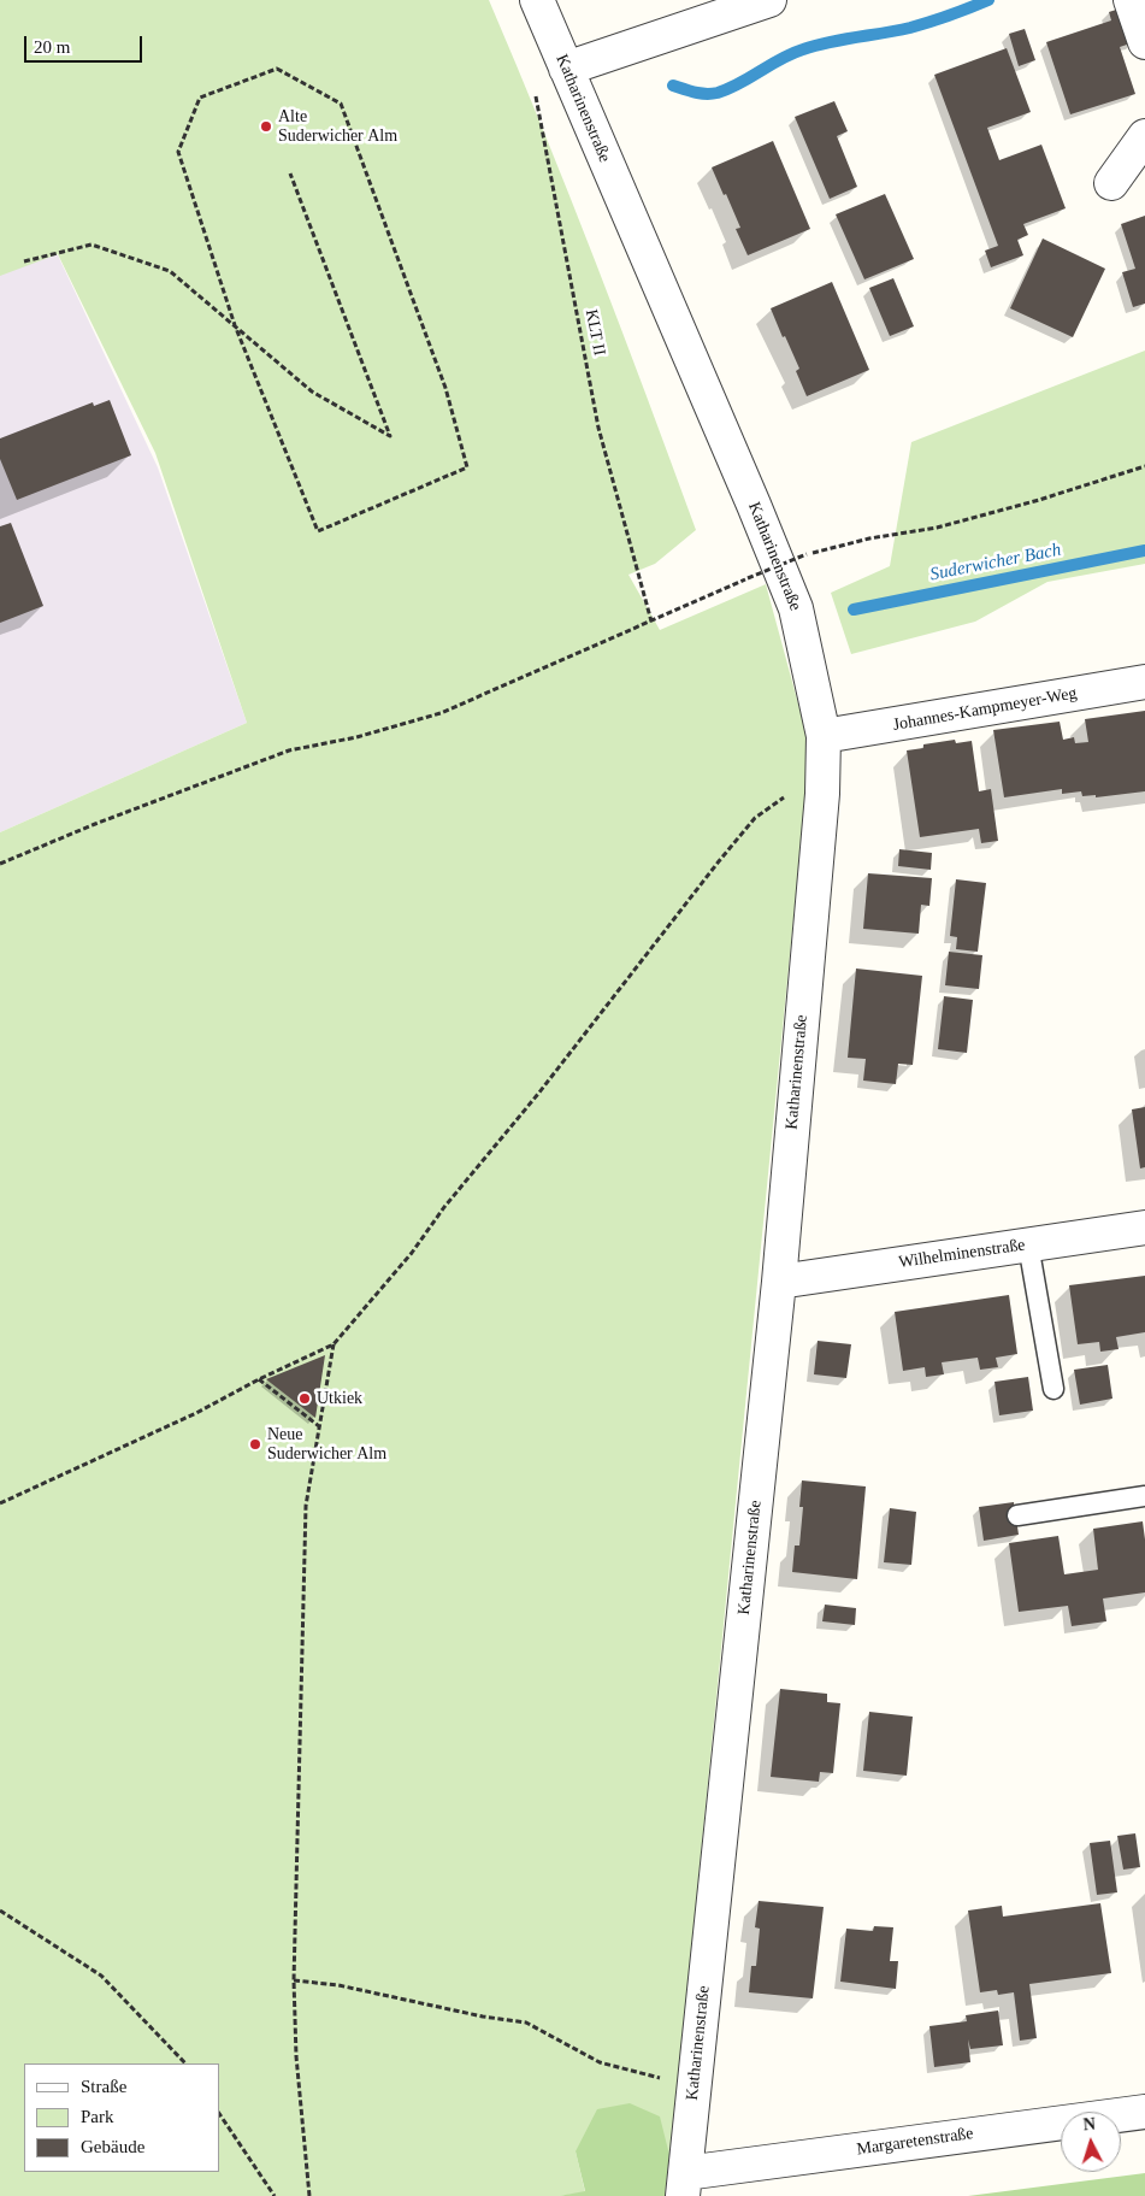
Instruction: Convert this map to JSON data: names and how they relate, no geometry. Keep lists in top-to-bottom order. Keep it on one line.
{"streets":{"street":["Katharinenstraße","Johannes-Kampmeyer-Weg","Wilhelminenstraße","Margaretenstraße"],"path":["KLT II"]},"crossings":[["Katharinenstraße","KLT II"],["Katharinenstraße","Johannes-Kampmeyer-Weg"],["Katharinenstraße","Wilhelminenstraße"],["Katharinenstraße","Margaretenstraße"]],"water":["Suderwicher Bach"],"places":["Alte Suderwicher Alm","Utkiek","Neue Suderwicher Alm"],"legend":["Straße","Park","Gebäude"],"scale_bar":"20 m","north":"top"}
